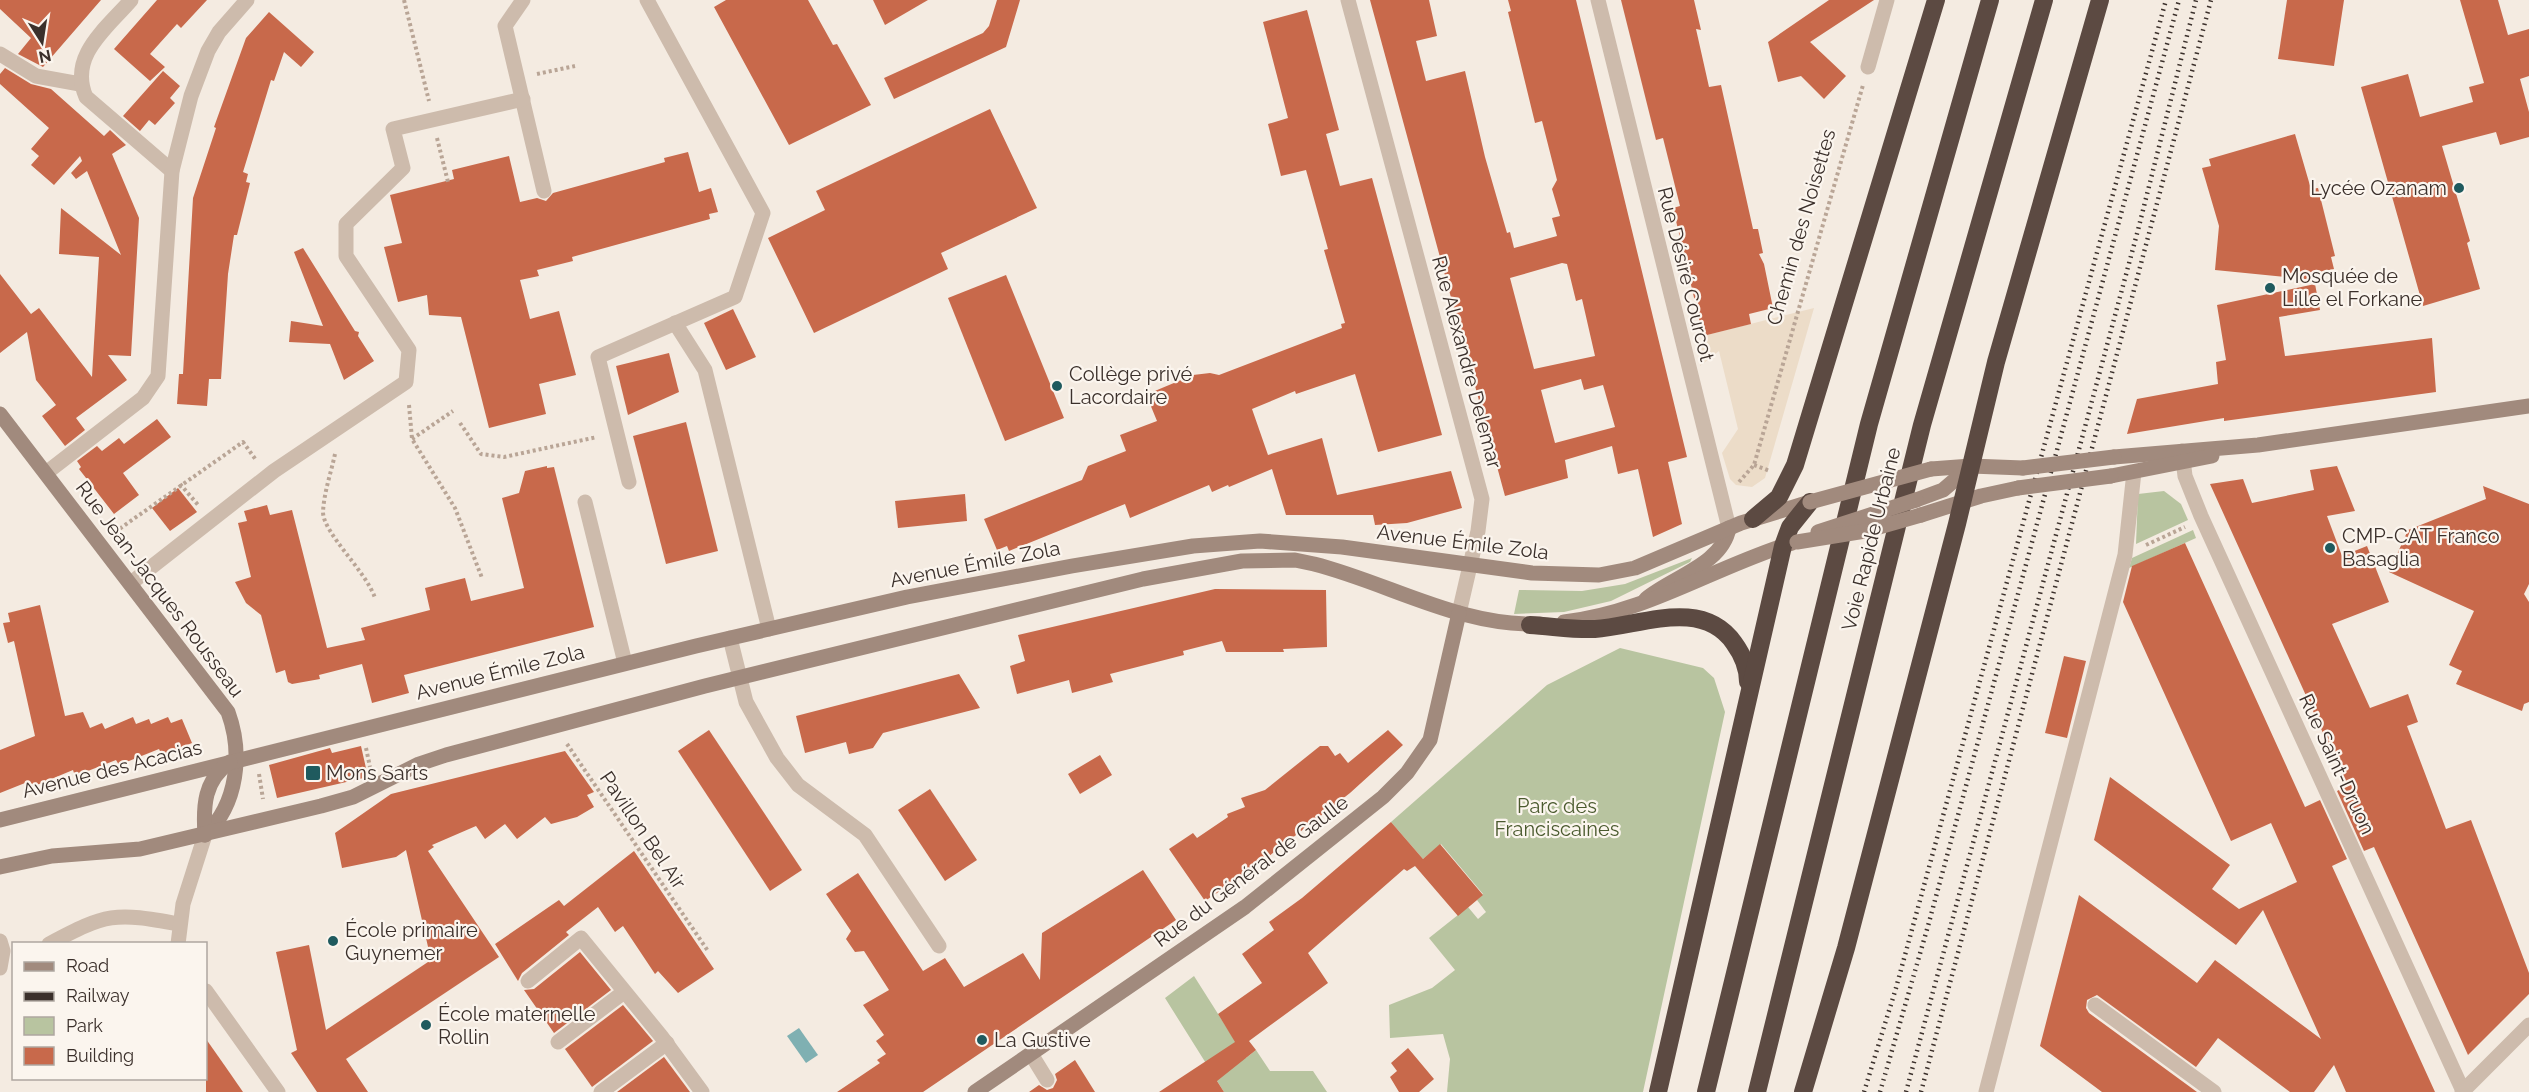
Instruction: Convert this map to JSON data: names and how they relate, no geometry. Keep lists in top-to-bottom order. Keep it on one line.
{"streets":{"highway":["Voie Rapide Urbaine"],"main road":["Avenue Émile Zola","Rue Jean-Jacques Rousseau","Avenue des Acacias","Rue du Général de Gaulle"],"street":["Rue Désiré Courcot","Rue Alexandre Delemar","Rue Saint-Druon"],"path":["Chemin des Noisettes","Pavillon Bel Air"]},"crossings":[["Rue Désiré Courcot","Avenue Émile Zola"],["Rue Alexandre Delemar","Avenue Émile Zola"],["Rue Alexandre Delemar","Rue du Général de Gaulle"],["Avenue Émile Zola","Rue Jean-Jacques Rousseau"],["Avenue Émile Zola","Avenue des Acacias"],["Rue Jean-Jacques Rousseau","Avenue des Acacias"]],"parks":["Parc des Franciscaines"],"places":{"other":["Lycée Ozanam","Mosquée de Lille el Forkane","Collège privé Lacordaire","CMP-CAT Franco Basaglia","École primaire Guynemer","École maternelle Rollin","La Gustive"],"transit":["Mons Sarts"]},"legend":["Road","Railway","Park","Building"],"north":"bottom"}
